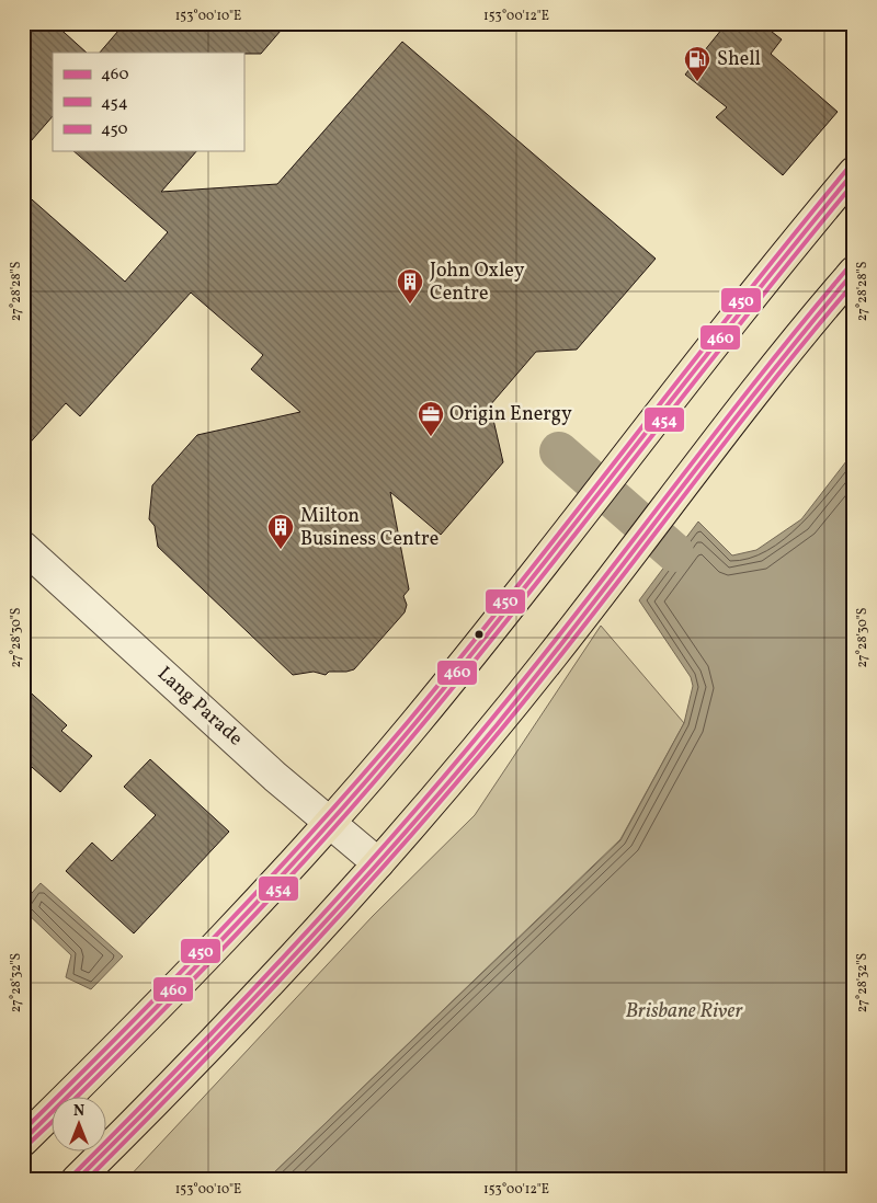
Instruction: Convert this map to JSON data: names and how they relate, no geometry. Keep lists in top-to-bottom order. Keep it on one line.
{"streets":{"street":["Lang Parade"]},"water":["Brisbane River"],"places":{"fuel station":["Shell"],"building":["John Oxley Centre","Milton Business Centre"],"office":["Origin Energy"]},"lines":["transit line 450","transit line 460","transit line 454"],"legend":["460","454","450"],"north":"top","coordinates":["153°00'10\"E","153°00'12\"E","27°28'28\"S","27°28'30\"S","27°28'32\"S"]}
